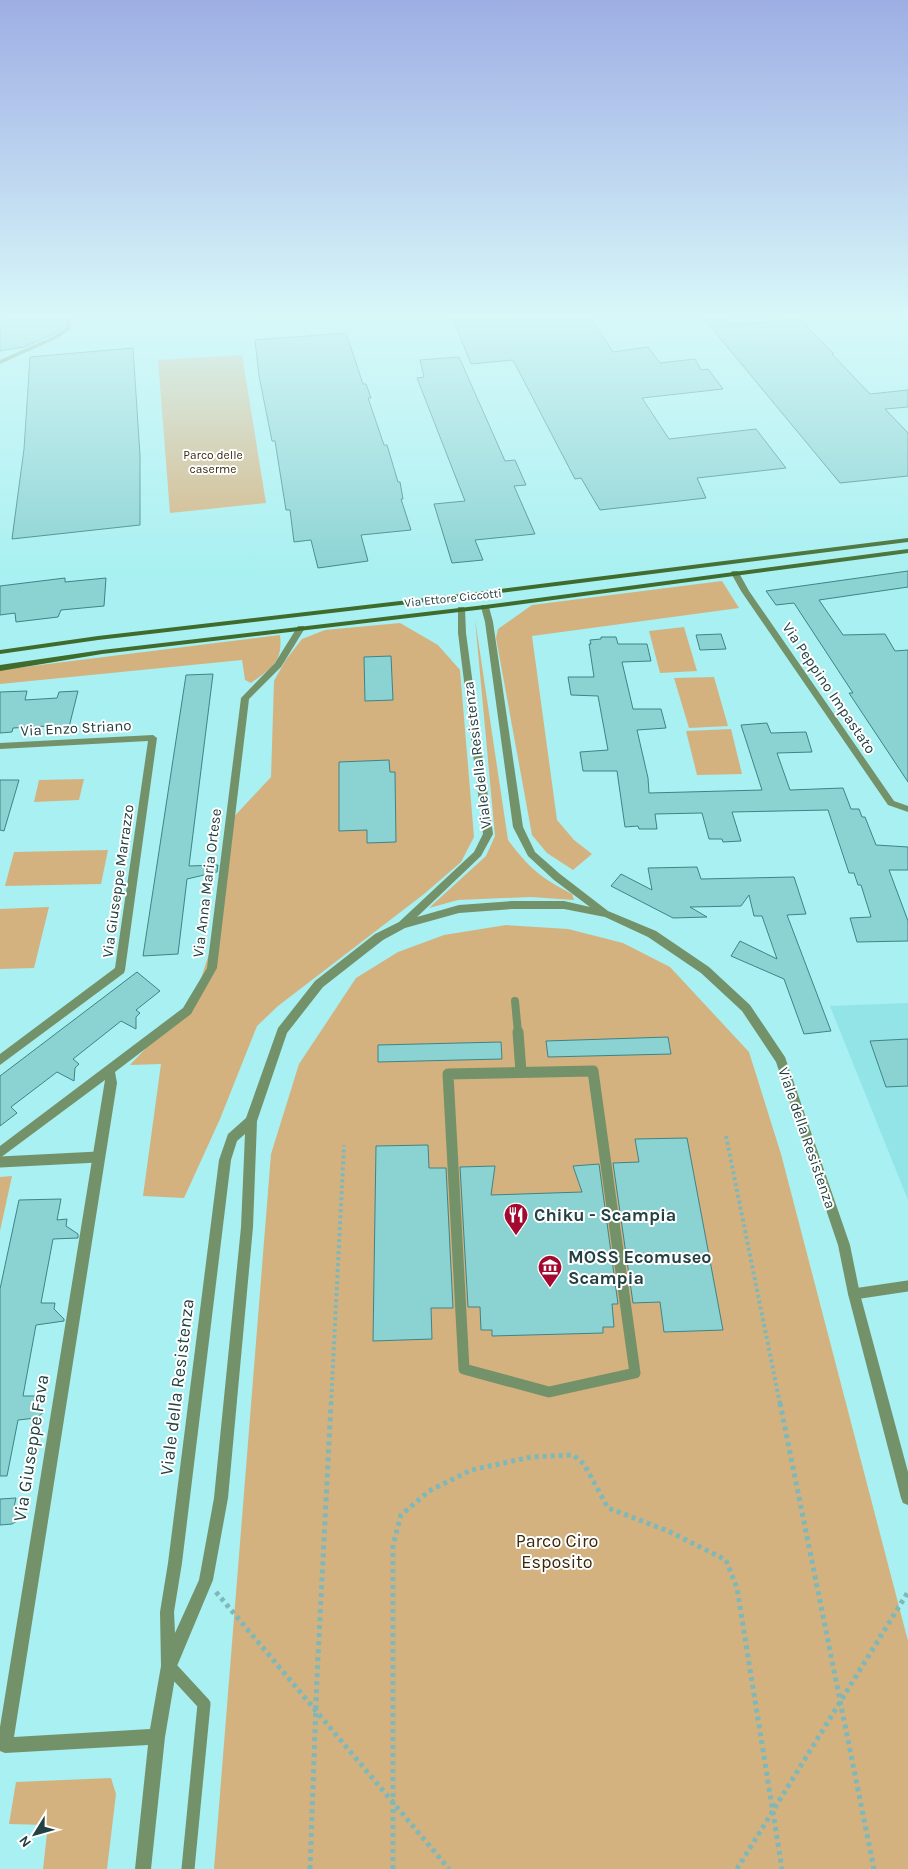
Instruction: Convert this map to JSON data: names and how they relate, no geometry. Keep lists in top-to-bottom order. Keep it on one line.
{"streets":{"street":["Via Ettore Ciccotti","Via Peppino Impastato","Via Enzo Striano","Viale della Resistenza","Via Giuseppe Marrazzo","Via Anna Maria Ortese","Via Giuseppe Fava"]},"crossings":[["Via Ettore Ciccotti","Via Peppino Impastato"],["Via Ettore Ciccotti","Viale della Resistenza"],["Via Ettore Ciccotti","Via Anna Maria Ortese"],["Via Enzo Striano","Via Giuseppe Marrazzo"],["Viale della Resistenza","Via Giuseppe Fava"],["Via Anna Maria Ortese","Via Giuseppe Fava"]],"parks":["Parco delle caserme","Parco Ciro Esposito"],"places":{"restaurant":["Chiku - Scampia"],"museum":["MOSS Ecomuseo Scampia"]},"north":"bottom left"}
